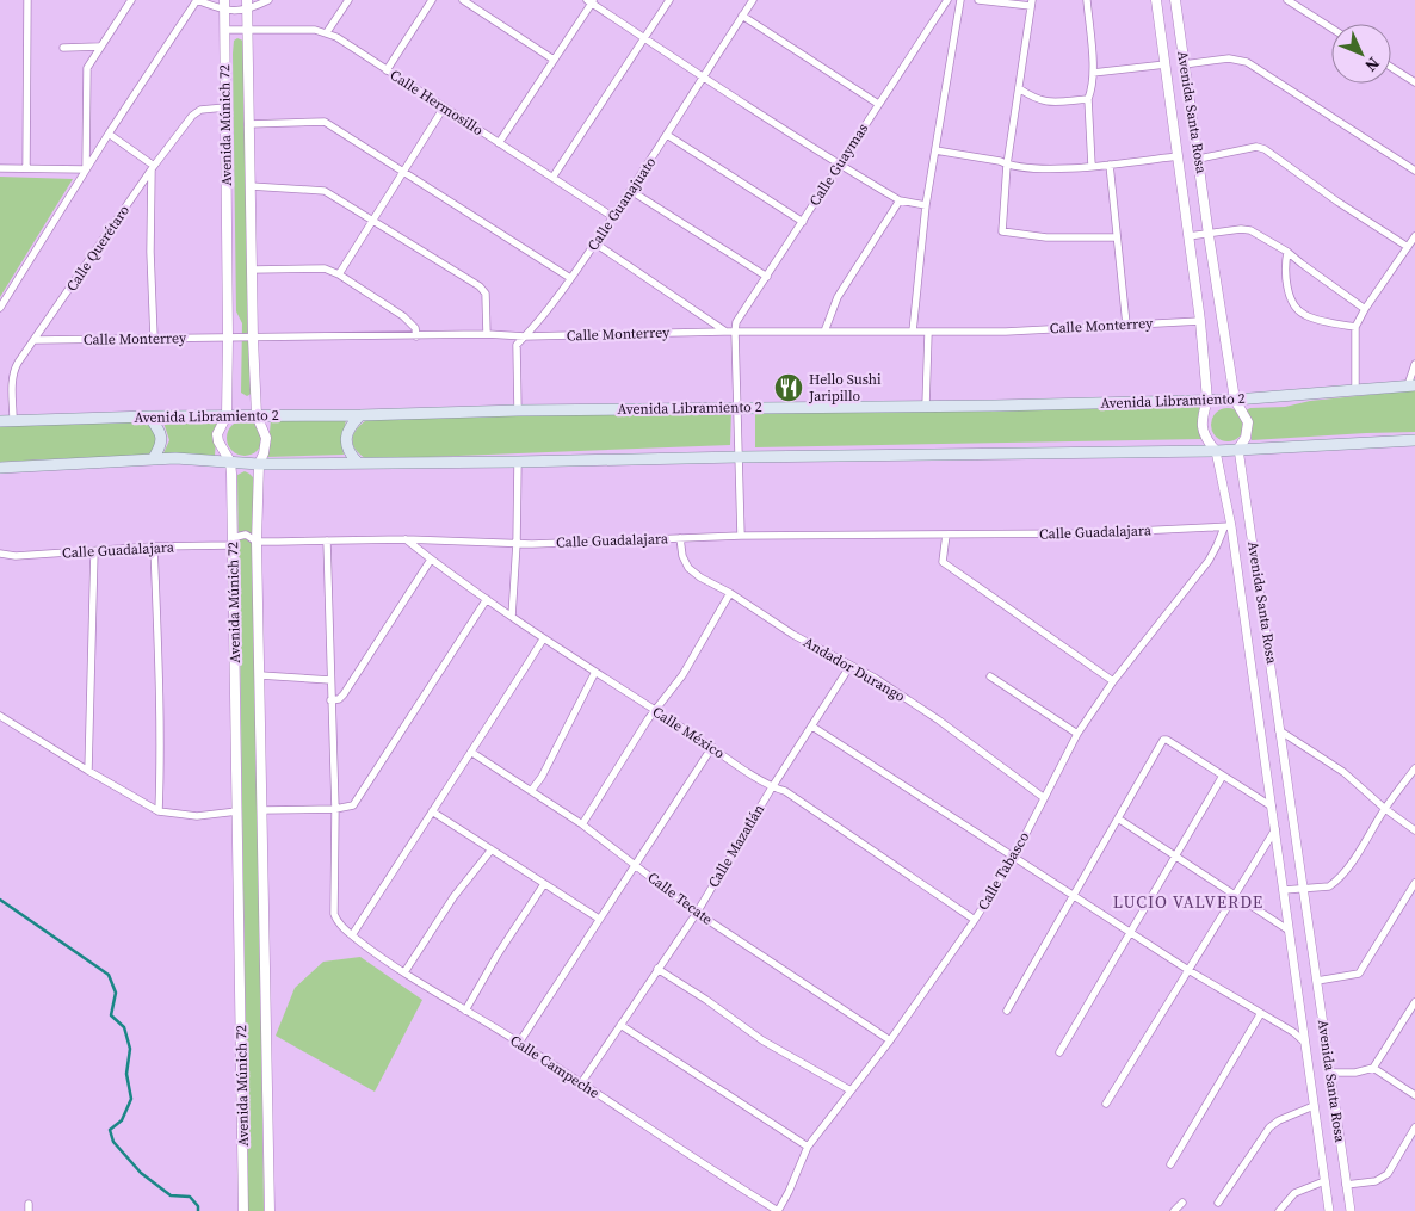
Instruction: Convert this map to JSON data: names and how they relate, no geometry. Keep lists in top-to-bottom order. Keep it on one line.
{"streets":{"main road":["Avenida Santa Rosa","Avenida Múnich 72","Avenida Libramiento 2"],"street":["Calle Hermosillo","Calle Guaymas","Calle Guanajuato","Calle Querétaro","Calle Monterrey","Calle Guadalajara","Andador Durango","Calle México","Calle Mazatlán","Calle Tabasco","Calle Tecate","Calle Campeche"]},"crossings":[["Calle Hermosillo","Avenida Múnich 72"],["Calle Hermosillo","Calle Guanajuato"],["Avenida Santa Rosa","Calle Monterrey"],["Avenida Santa Rosa","Avenida Libramiento 2"],["Avenida Santa Rosa","Calle Guadalajara"],["Avenida Santa Rosa","Calle Tabasco"],["Avenida Múnich 72","Calle Querétaro"],["Avenida Múnich 72","Calle Monterrey"],["Avenida Múnich 72","Avenida Libramiento 2"],["Avenida Múnich 72","Calle Guadalajara"],["Calle Guaymas","Calle Monterrey"],["Calle Guanajuato","Calle Monterrey"],["Calle Guanajuato","Avenida Libramiento 2"],["Calle Querétaro","Calle Monterrey"],["Calle Querétaro","Avenida Libramiento 2"],["Calle Guadalajara","Andador Durango"],["Calle Guadalajara","Calle México"],["Calle Guadalajara","Calle Tabasco"],["Andador Durango","Calle Mazatlán"],["Andador Durango","Calle Tabasco"],["Calle México","Calle Mazatlán"],["Calle México","Calle Tabasco"],["Calle Mazatlán","Calle Tecate"],["Calle Mazatlán","Calle Campeche"],["Calle Tabasco","Calle Tecate"],["Calle Tabasco","Calle Campeche"]],"districts":["LUCIO VALVERDE"],"places":{"restaurant":["Hello Sushi Jaripillo"]},"north":"bottom right"}
